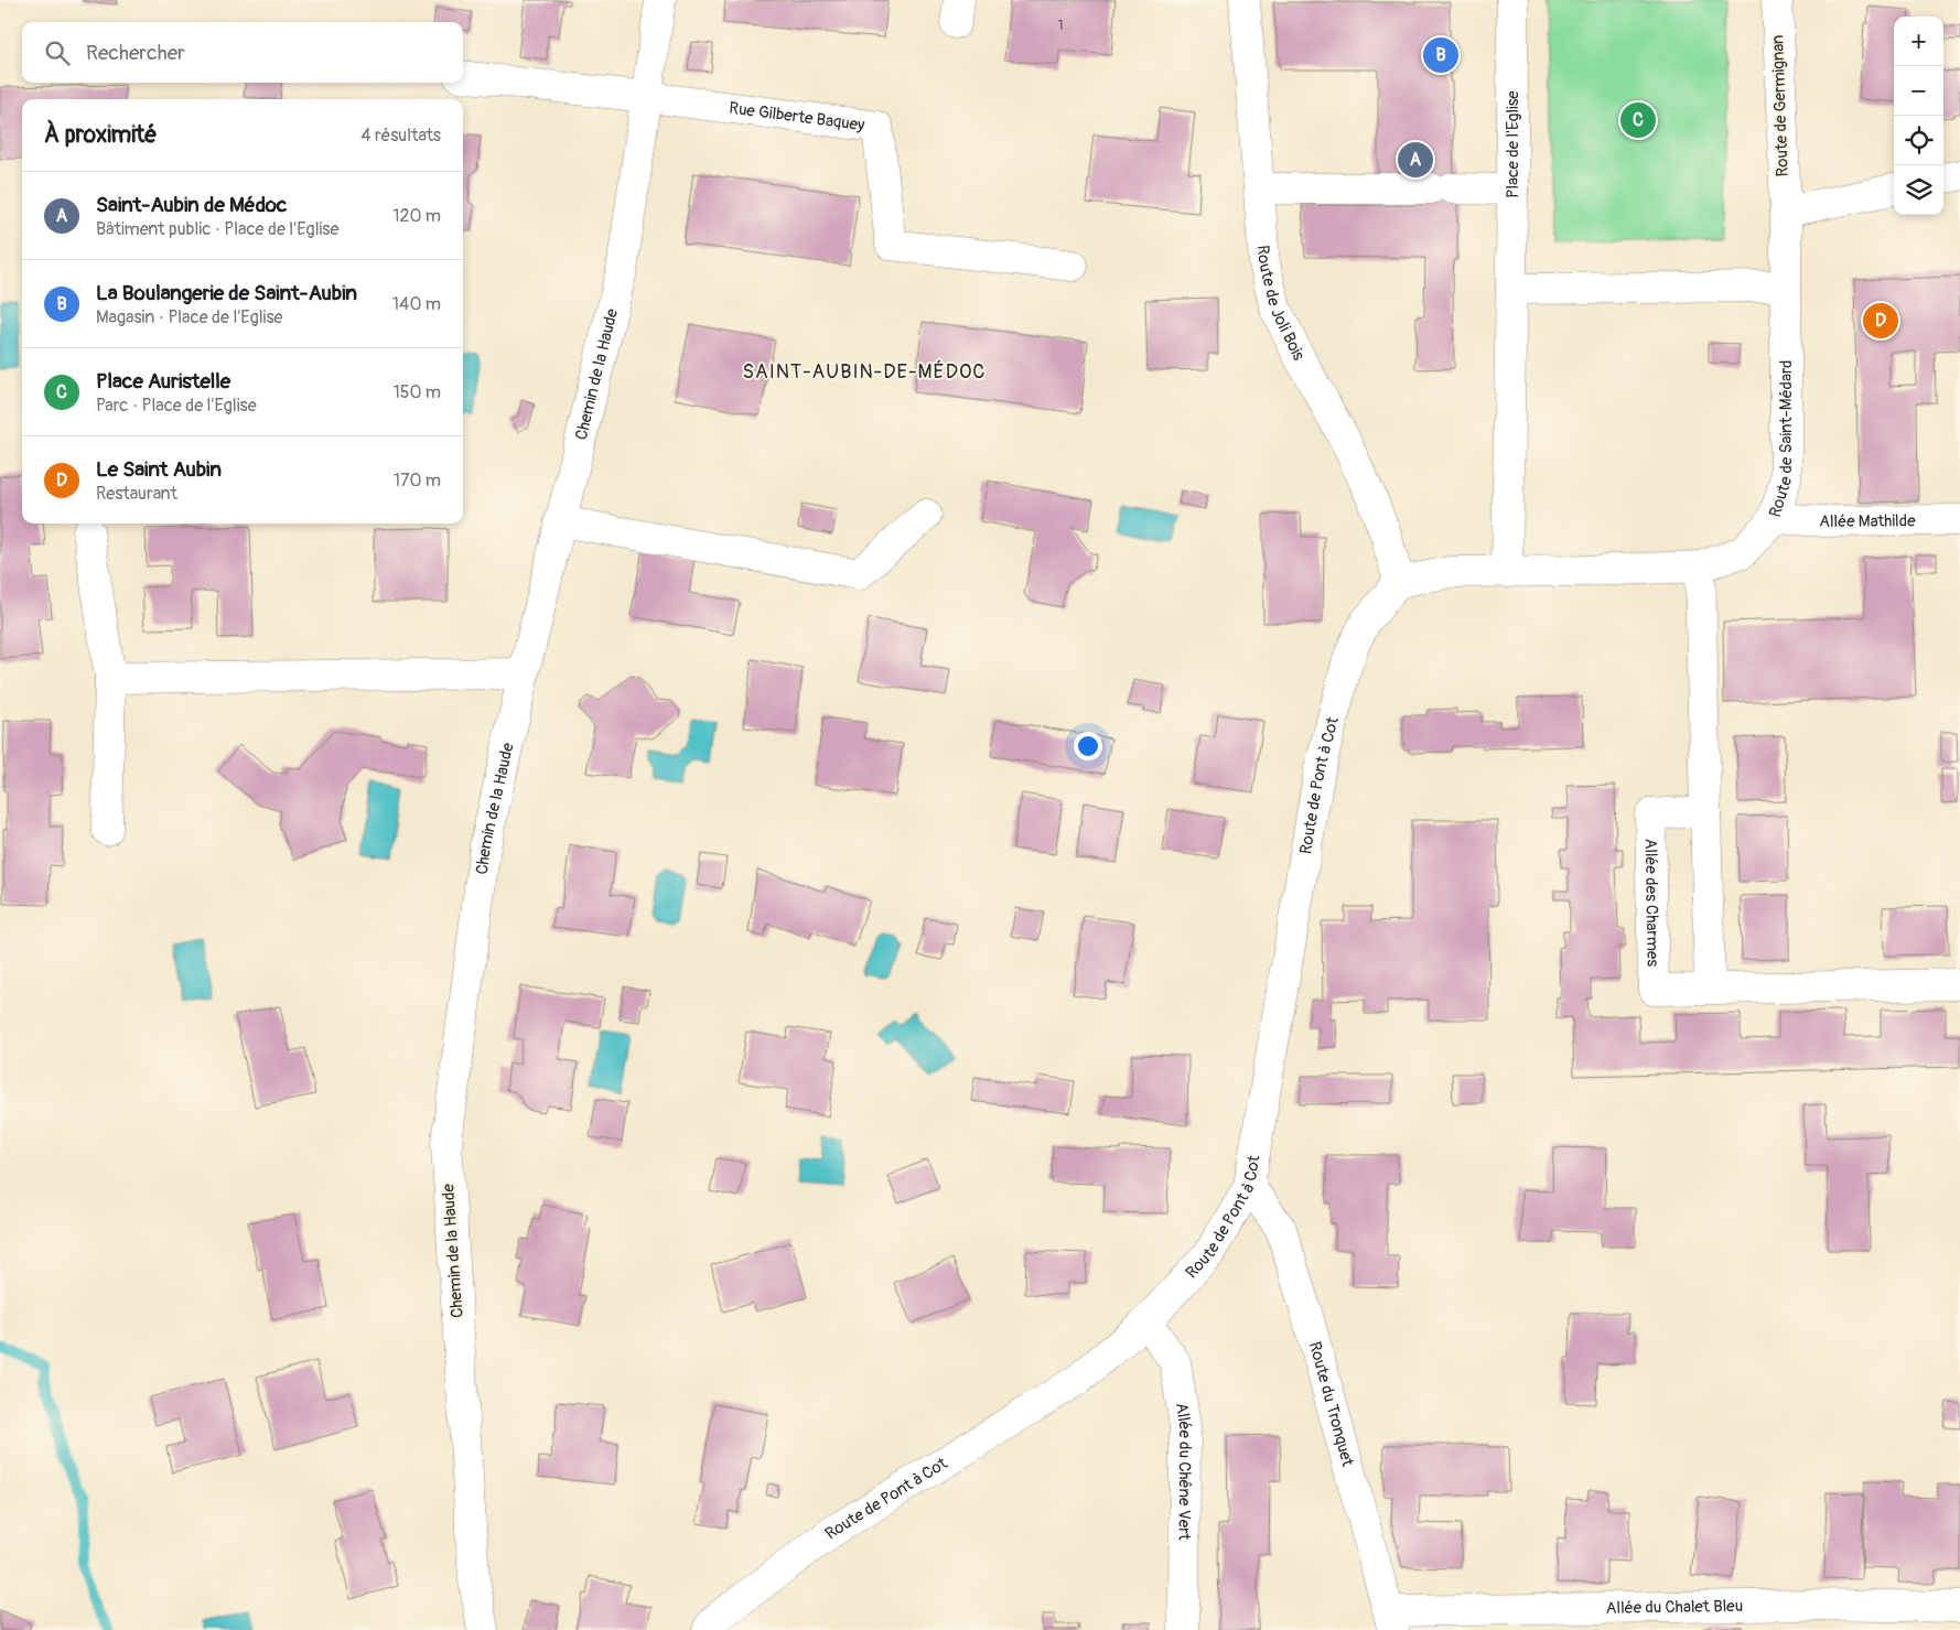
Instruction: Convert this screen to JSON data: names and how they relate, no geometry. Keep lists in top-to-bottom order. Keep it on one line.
{"streets":{"street":["Route de Germignan","Rue Gilberte Baquey","Place de l'Eglise","Route de Joli Bois","Chemin de la Haude","Route de Saint-Médard","Allée Mathilde","Route de Pont à Cot","Allée des Charmes","Route du Tronquet","Allée du Chêne Vert","Allée du Chalet Bleu"]},"crossings":[["Route de Germignan","Route de Saint-Médard"],["Rue Gilberte Baquey","Chemin de la Haude"],["Place de l'Eglise","Route de Saint-Médard"],["Route de Joli Bois","Route de Saint-Médard"],["Route de Joli Bois","Route de Pont à Cot"],["Route de Saint-Médard","Allée Mathilde"],["Route de Saint-Médard","Route de Pont à Cot"],["Route de Pont à Cot","Route du Tronquet"],["Route de Pont à Cot","Allée du Chêne Vert"],["Route du Tronquet","Allée du Chalet Bleu"]],"districts":["SAINT-AUBIN-DE-MÉDOC"],"house_numbers":["1"],"page":{"map_buttons":["+","−"],"search":"Rechercher","pins":["B","C","A","D"],"heading":["À proximité","4 résultats"],"list":[{"mark":"A","name":"Saint-Aubin de Médoc","note":"Bâtiment public · Place de l'Eglise","value":"120 m"},{"mark":"B","name":"La Boulangerie de Saint-Aubin","note":"Magasin · Place de l'Eglise","value":"140 m"},{"mark":"C","name":"Place Auristelle","note":"Parc · Place de l'Eglise","value":"150 m"},{"mark":"D","name":"Le Saint Aubin","note":"Restaurant","value":"170 m"}]}}
